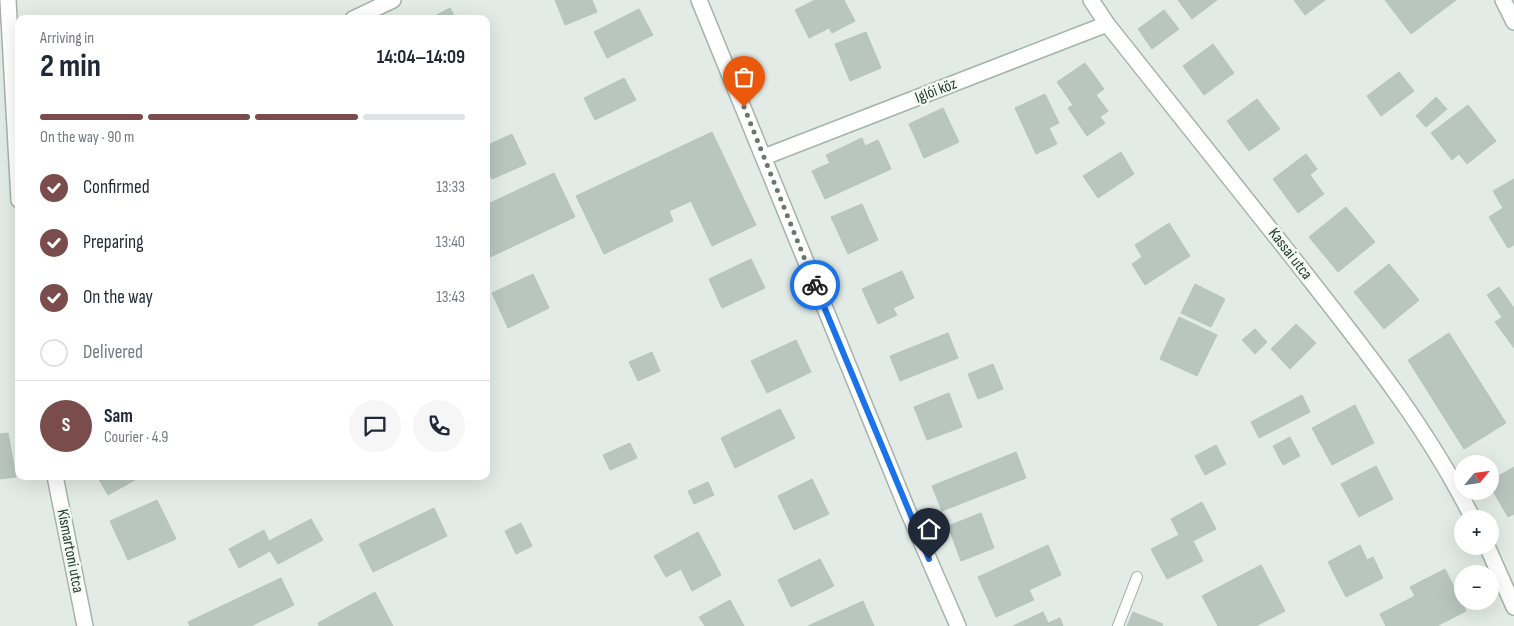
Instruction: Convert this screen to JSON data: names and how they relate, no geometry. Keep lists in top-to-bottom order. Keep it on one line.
{"streets":{"street":["Iglói köz","Kassai utca","Kismartoni utca"]},"crossings":[["Iglói köz","Kassai utca"]],"north":"top right","page":{"heading":["2 min","Arriving in","14:04–14:09"],"panel":["Sam","Courier · 4.9"],"bar":"On the way · 90 m","list":[["Confirmed","13:33"],["Preparing","13:40"],["On the way","13:43"],"Delivered"],"round":"S","map_buttons":["+","−"]}}
